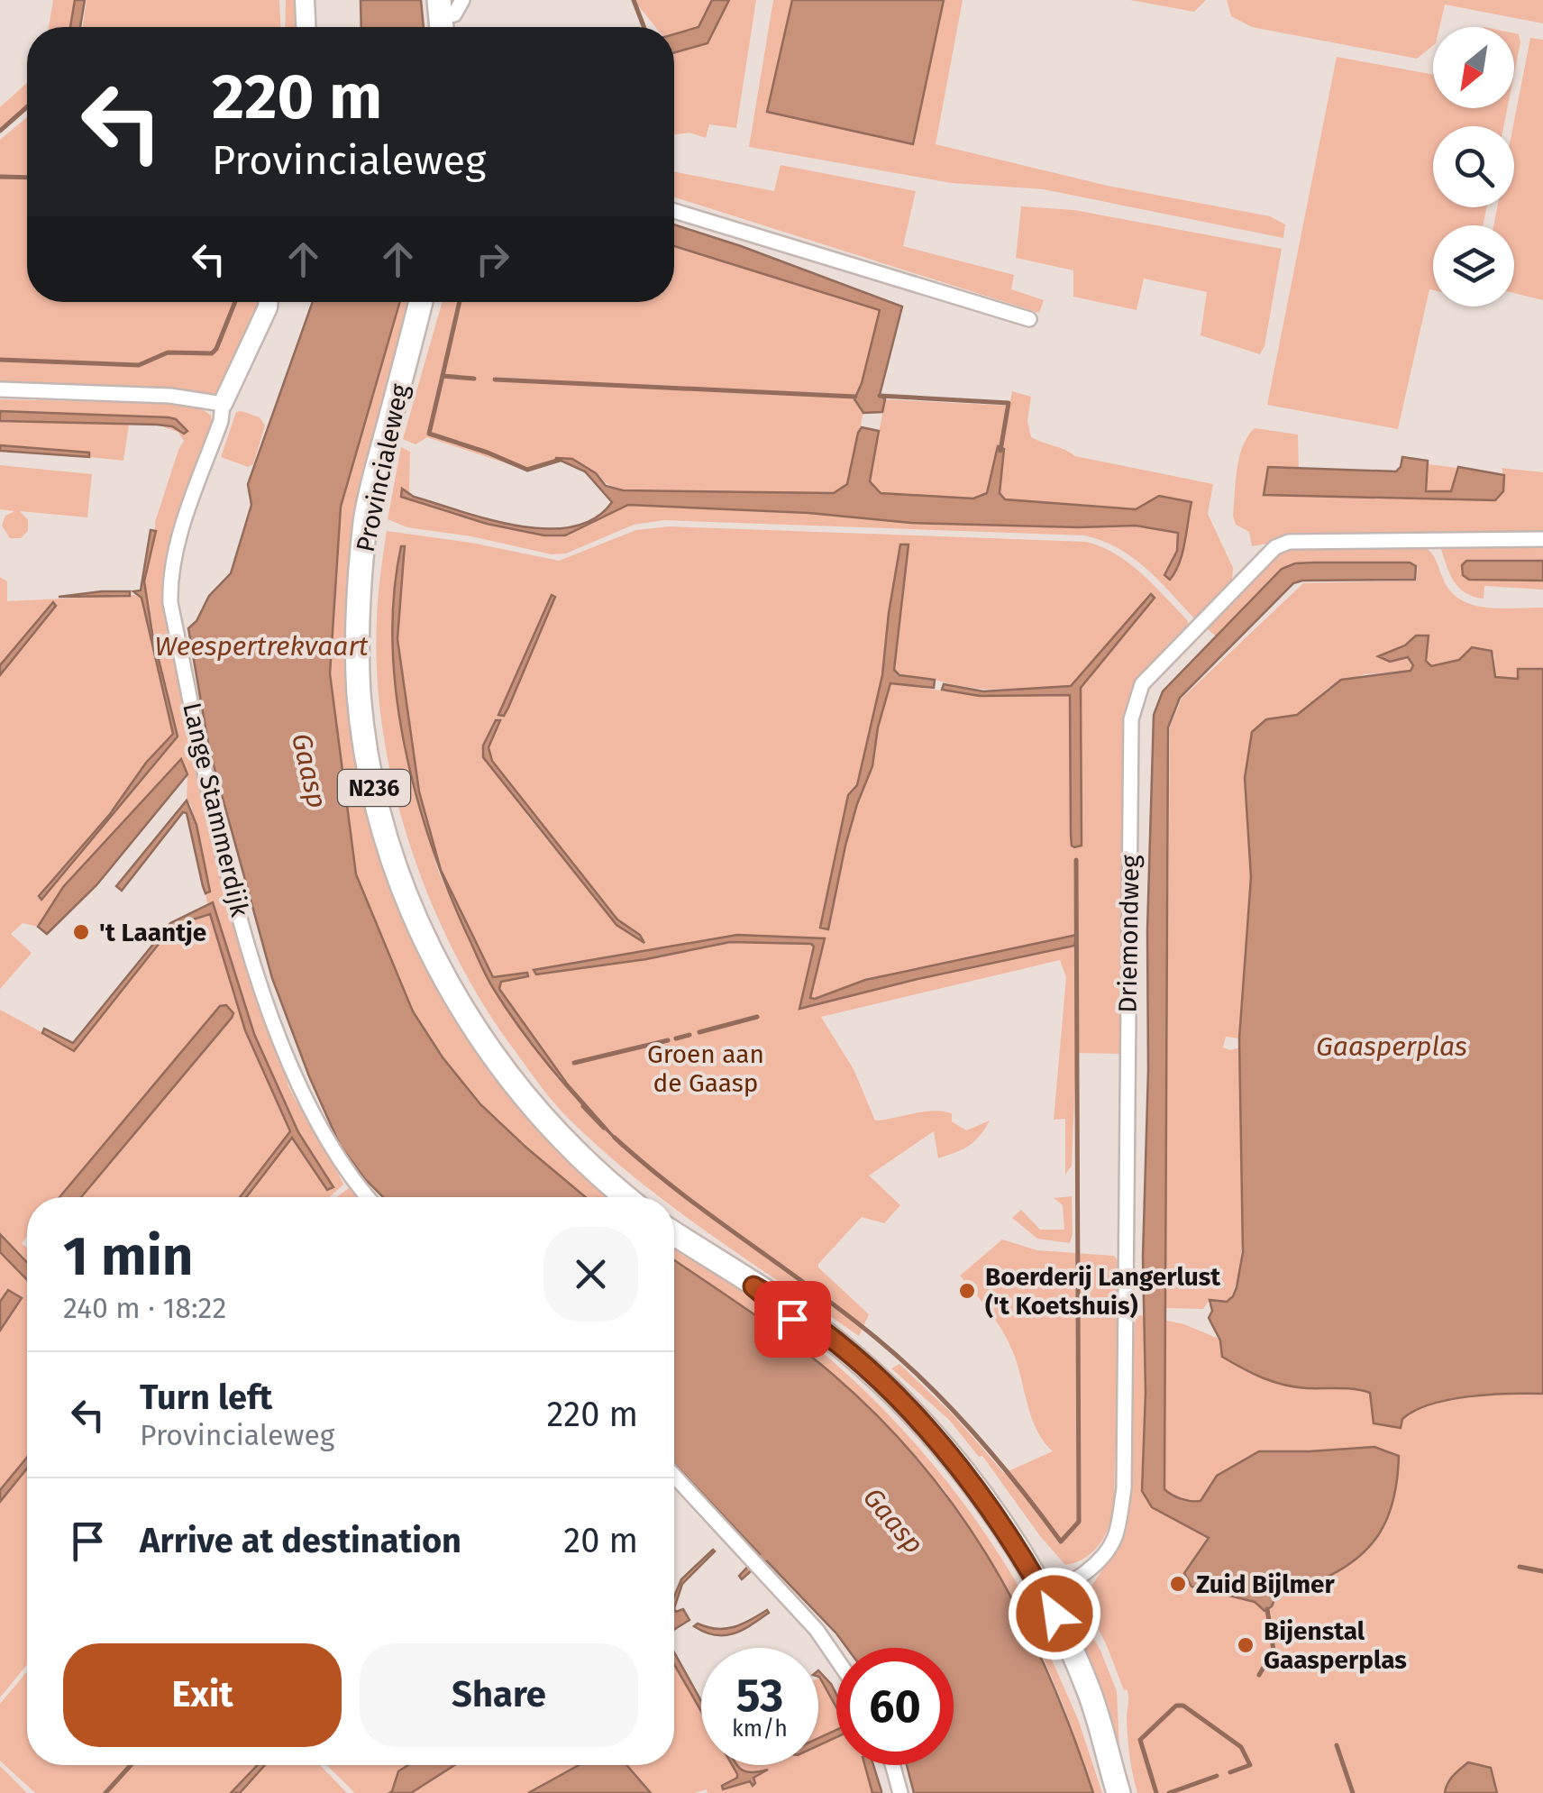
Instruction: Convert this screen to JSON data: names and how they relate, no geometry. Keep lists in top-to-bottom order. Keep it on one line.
{"streets":{"main road":["Provincialeweg","N236"],"street":["Lange Stammerdijk","Driemondweg"]},"water":["Weespertrekvaart","Gaasp","Gaasperplas"],"parks":["Groen aan de Gaasp"],"places":["'t Laantje","Boerderij Langerlust ('t Koetshuis)","Zuid Bijlmer","Bijenstal Gaasperplas"],"north":"bottom left","page":{"turn":["220 m","Provincialeweg"],"heading":["1 min","240 m · 18:22"],"list":[{"name":"Turn left","note":"Provincialeweg","value":"220 m"},{"name":"Arrive at destination","value":"20 m"}],"buttons":["Exit","Share"],"speed":"53 km/h","limit":"60"}}
